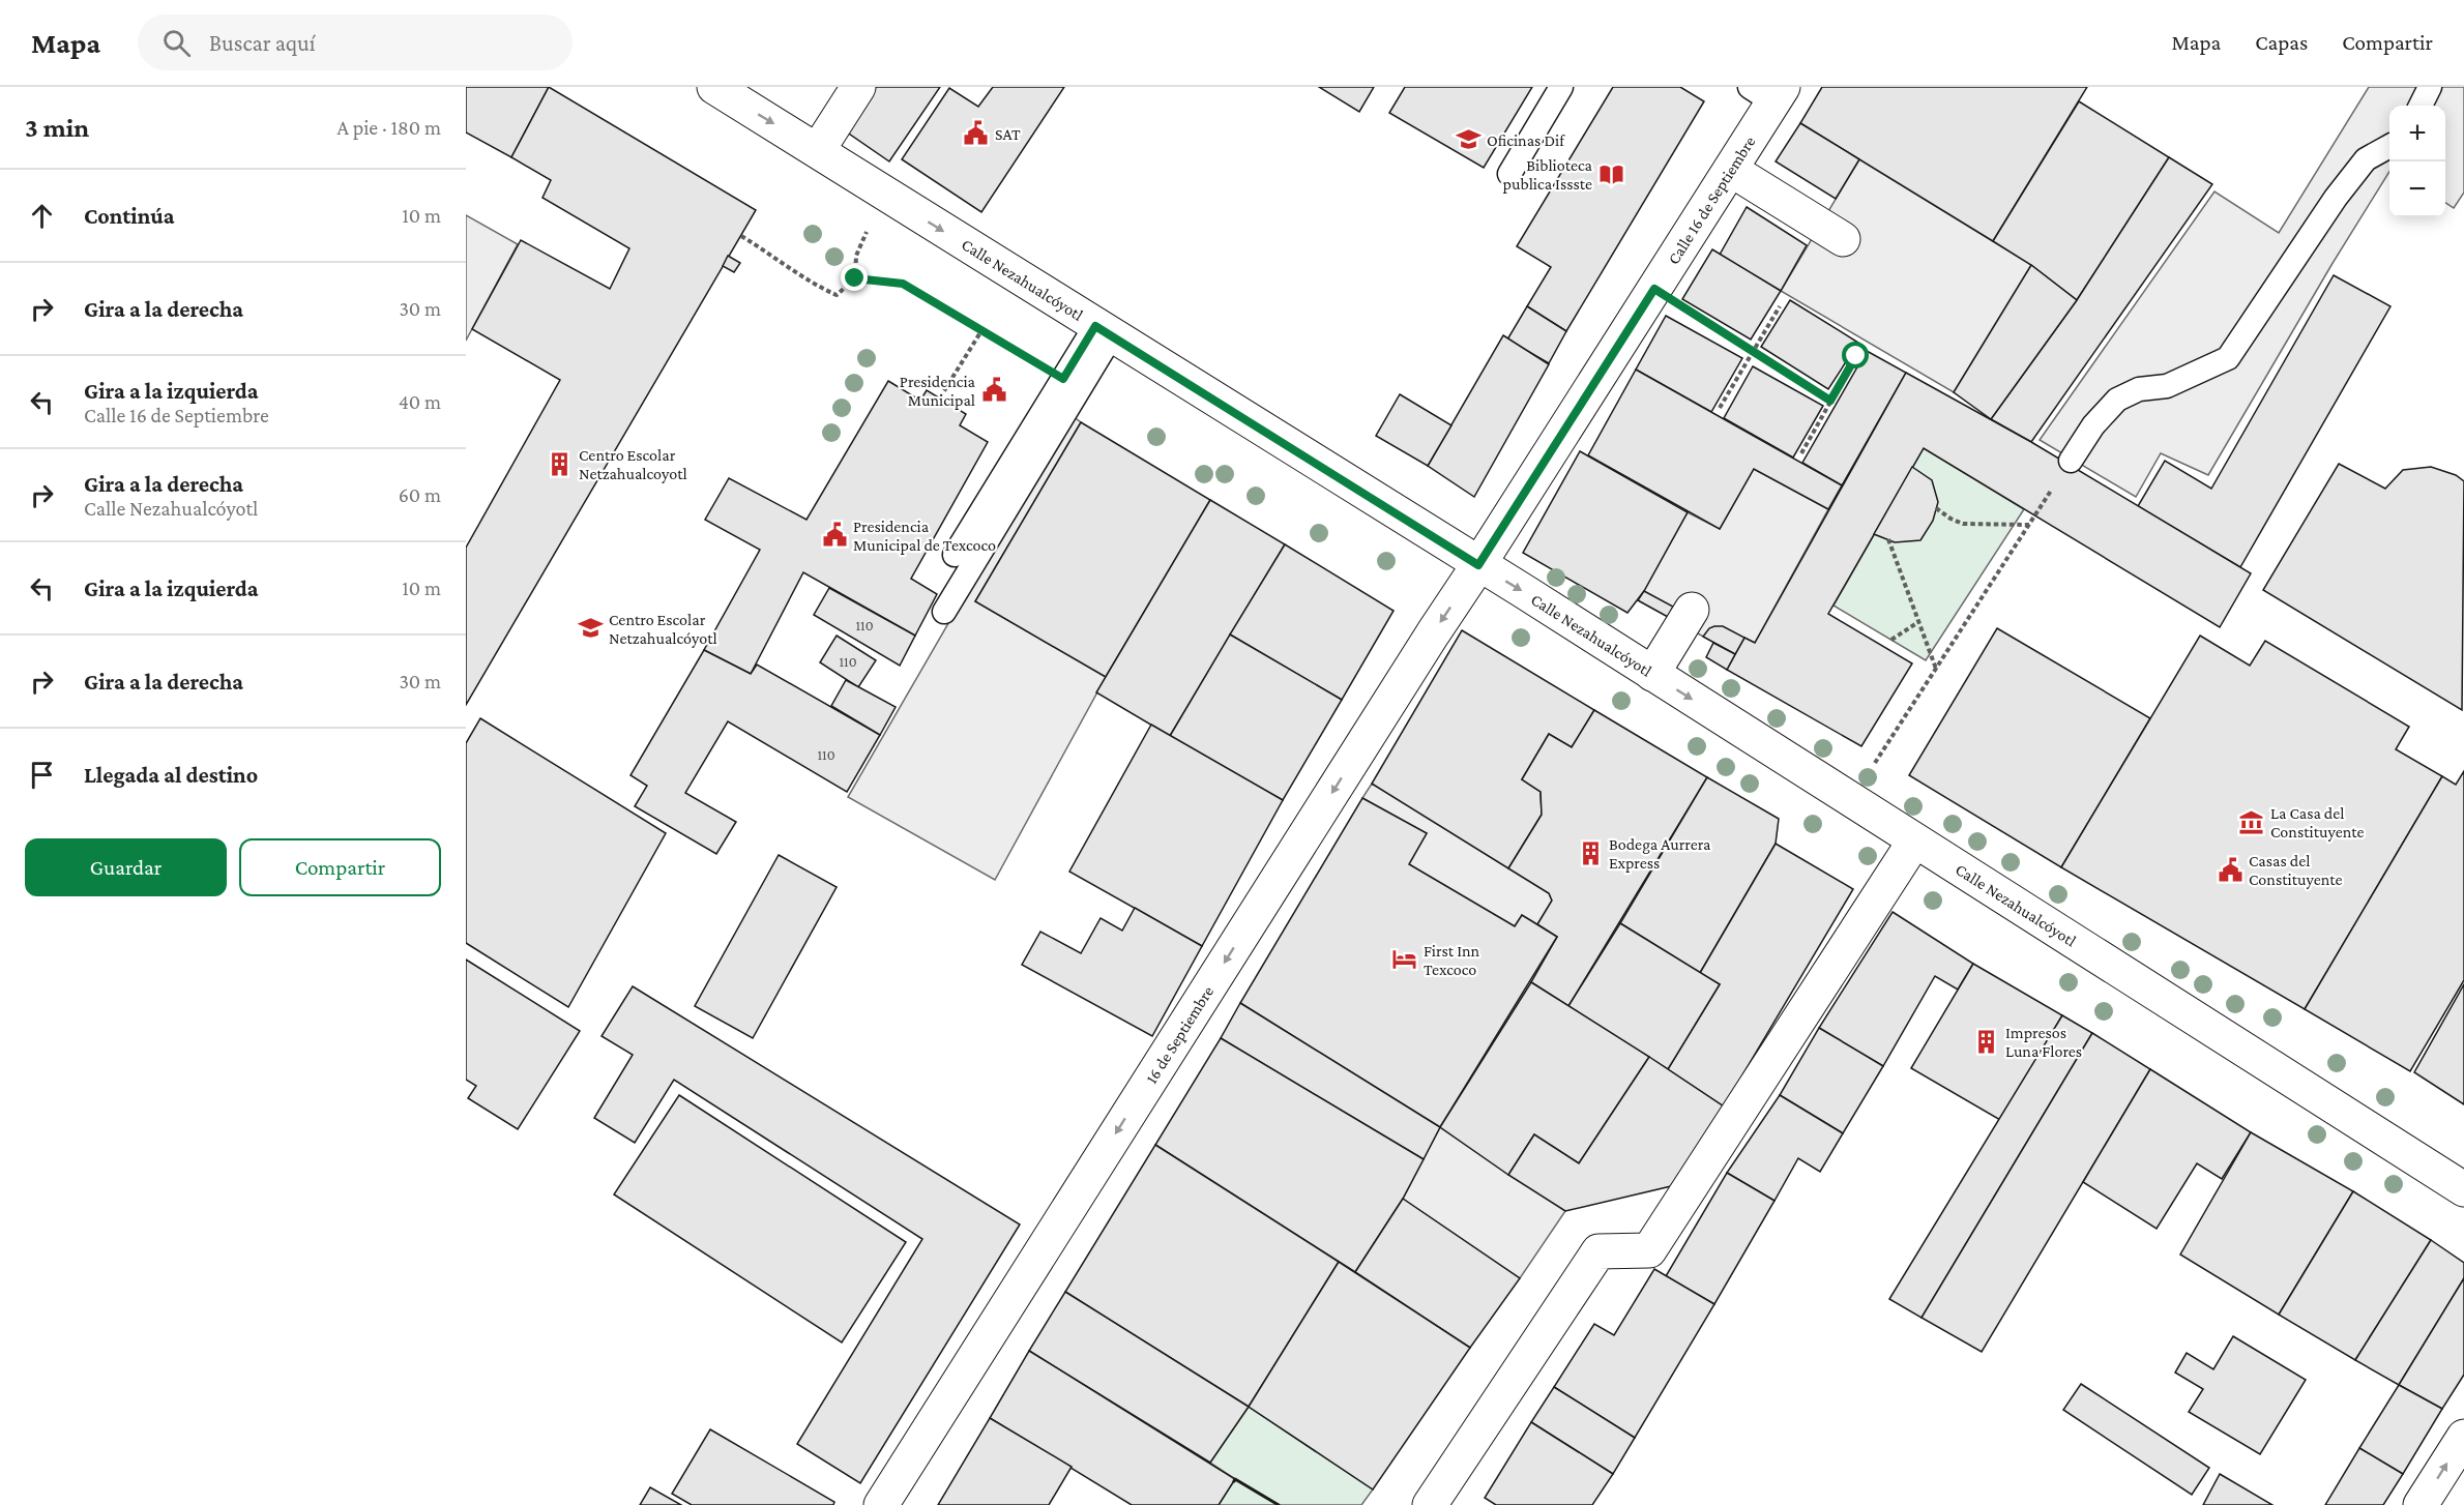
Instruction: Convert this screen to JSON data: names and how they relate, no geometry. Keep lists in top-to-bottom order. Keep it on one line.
{"streets":{"street":["Calle 16 de Septiembre","Calle Nezahualcóyotl","16 de Septiembre"]},"crossings":[["Calle 16 de Septiembre","Calle Nezahualcóyotl"],["Calle 16 de Septiembre","16 de Septiembre"],["Calle Nezahualcóyotl","16 de Septiembre"]],"one_way":["Calle Nezahualcóyotl","16 de Septiembre"],"places":{"public building":["SAT","Presidencia Municipal","Presidencia Municipal de Texcoco","Casas del Constituyente"],"school or university":["Oficinas Dif","Centro Escolar Netzahualcóyotl"],"library":["Biblioteca publica Issste"],"building":["Centro Escolar Netzahualcoyotl","Bodega Aurrera Express","Impresos Luna Flores"],"museum":["La Casa del Constituyente"],"hotel":["First Inn Texcoco"]},"house_numbers":["110","110","110"],"page":{"header":"Mapa","search":"Buscar aquí","nav":["Mapa","Capas","Compartir"],"heading":["3 min","A pie · 180 m"],"map_buttons":["+","−"],"list":[["Continúa","10 m"],["Gira a la derecha","30 m"],["Gira a la izquierda","Calle 16 de Septiembre","40 m"],["Gira a la derecha","Calle Nezahualcóyotl","60 m"],["Gira a la izquierda","10 m"],["Gira a la derecha","30 m"],"Llegada al destino"],"buttons":["Guardar","Compartir"]}}
